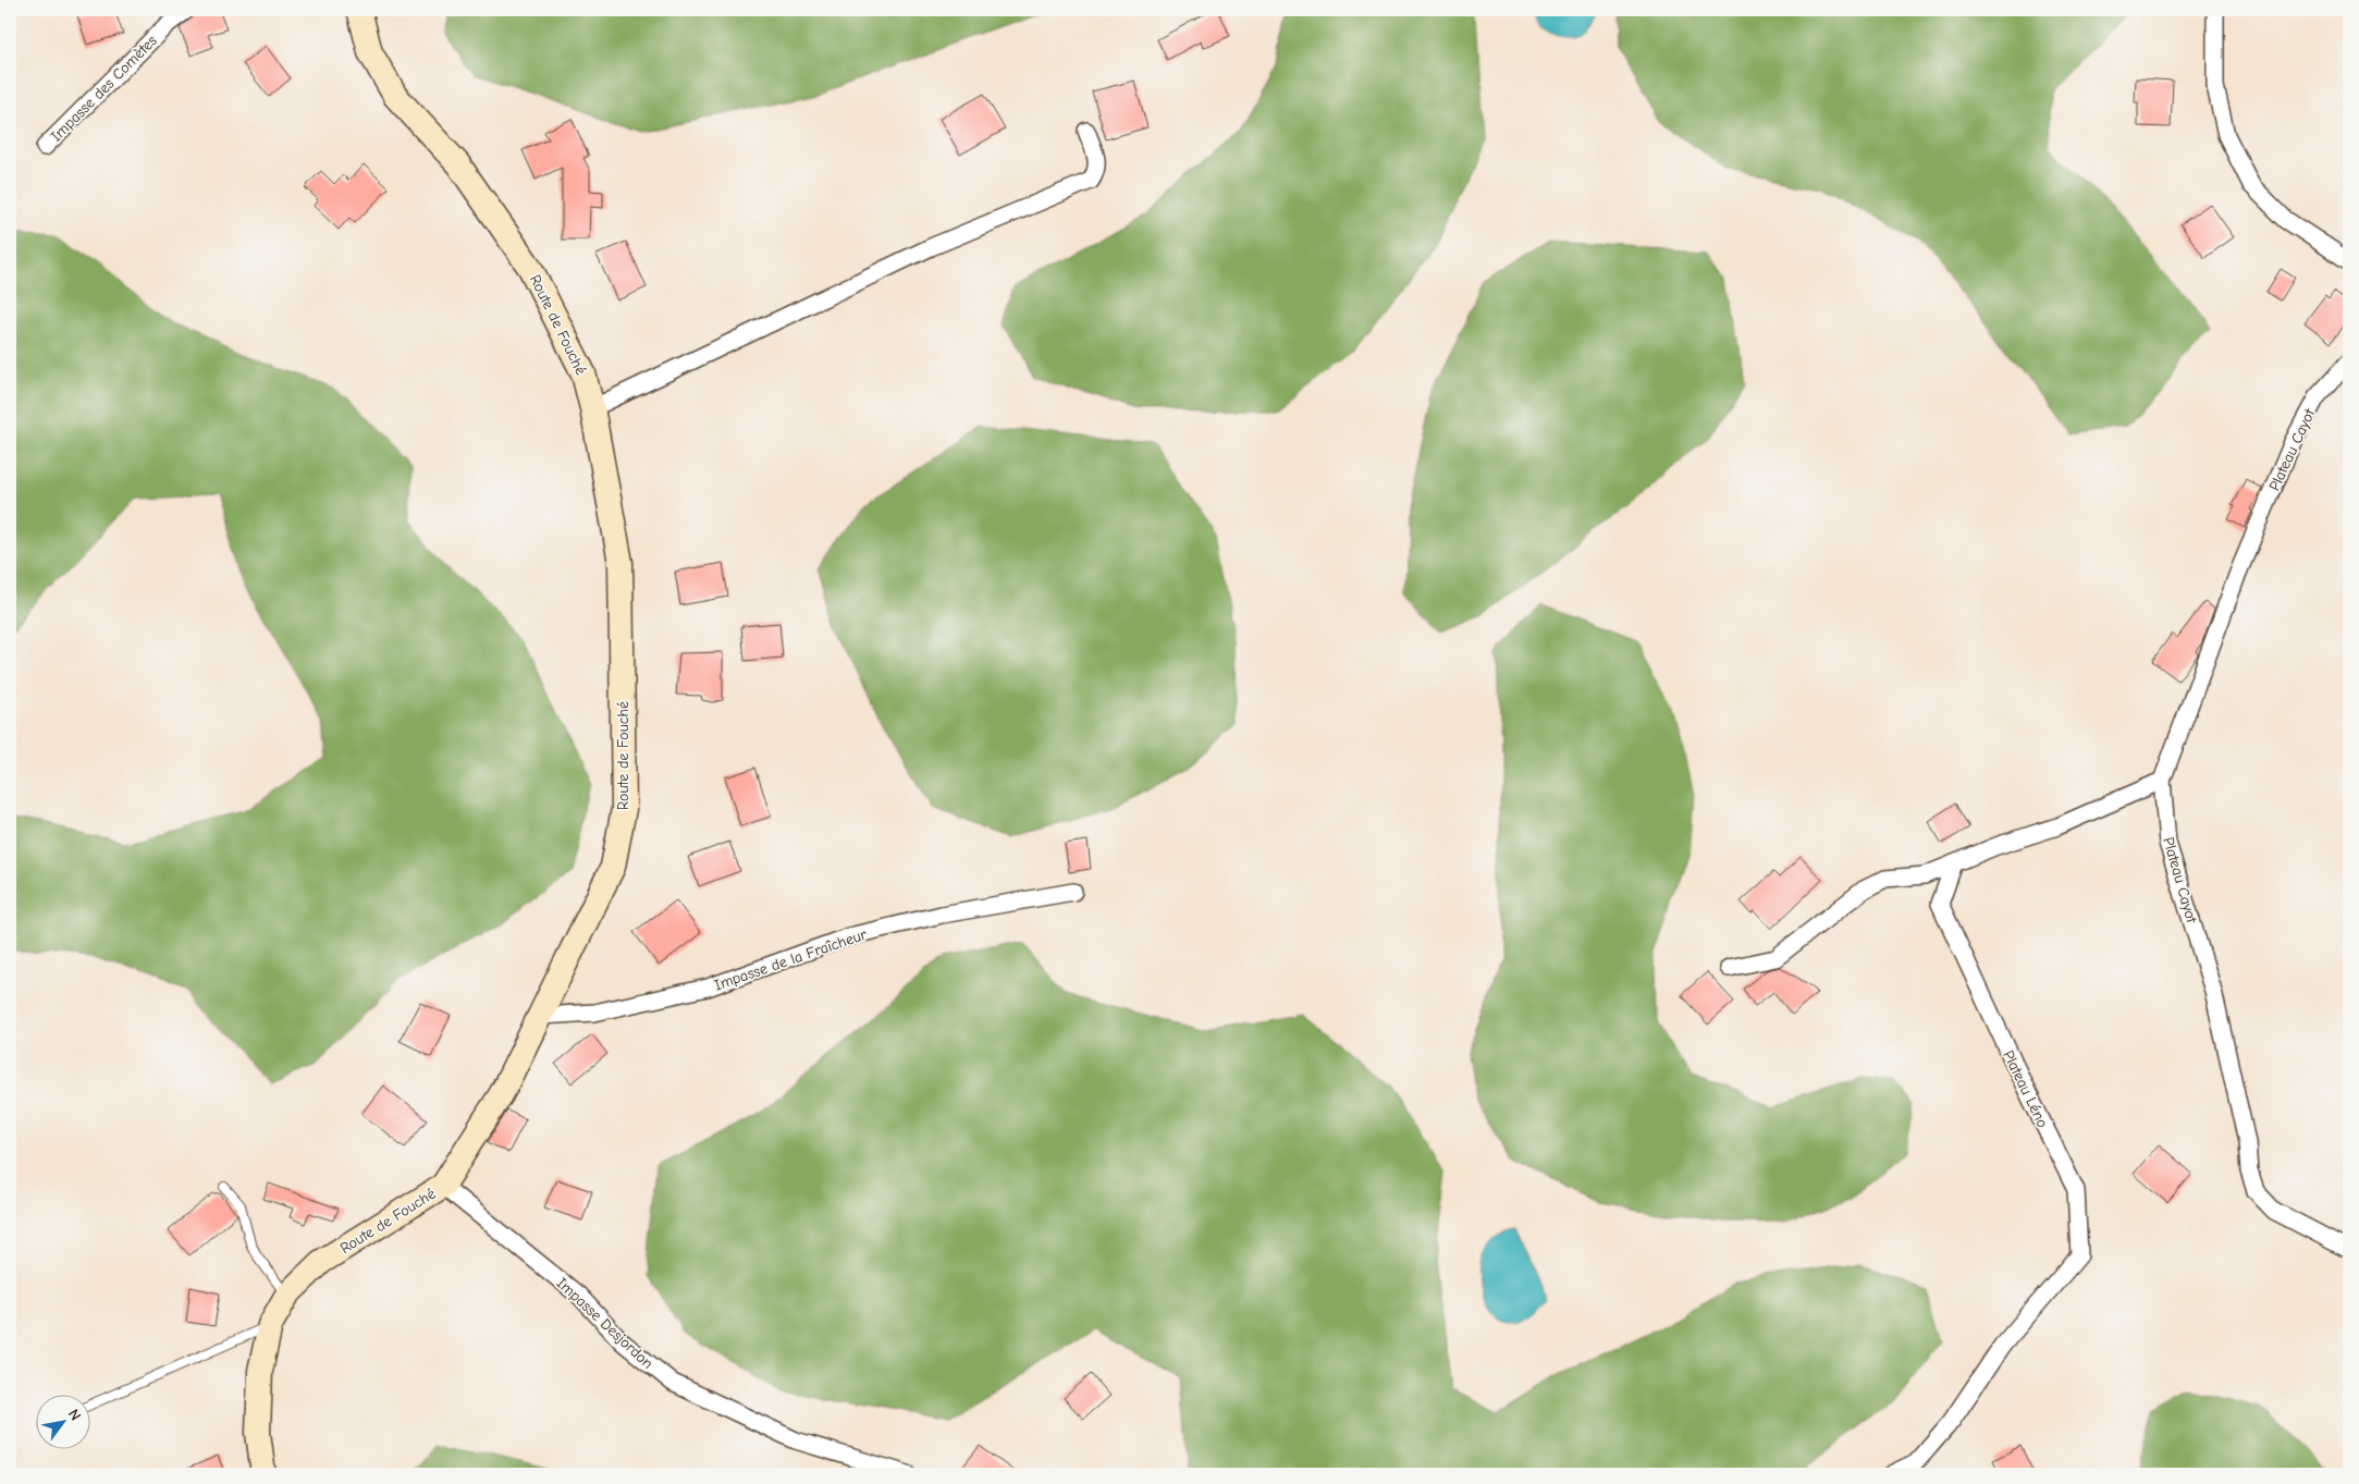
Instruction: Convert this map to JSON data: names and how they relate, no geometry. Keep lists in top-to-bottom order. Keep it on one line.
{"streets":{"main road":["Route de Fouché"],"street":["Impasse des Comètes","Plateau Cayot","Impasse de la Fraîcheur","Plateau Léno","Impasse Desjordon"]},"crossings":[["Route de Fouché","Impasse de la Fraîcheur"],["Route de Fouché","Impasse Desjordon"]],"north":"top right"}
